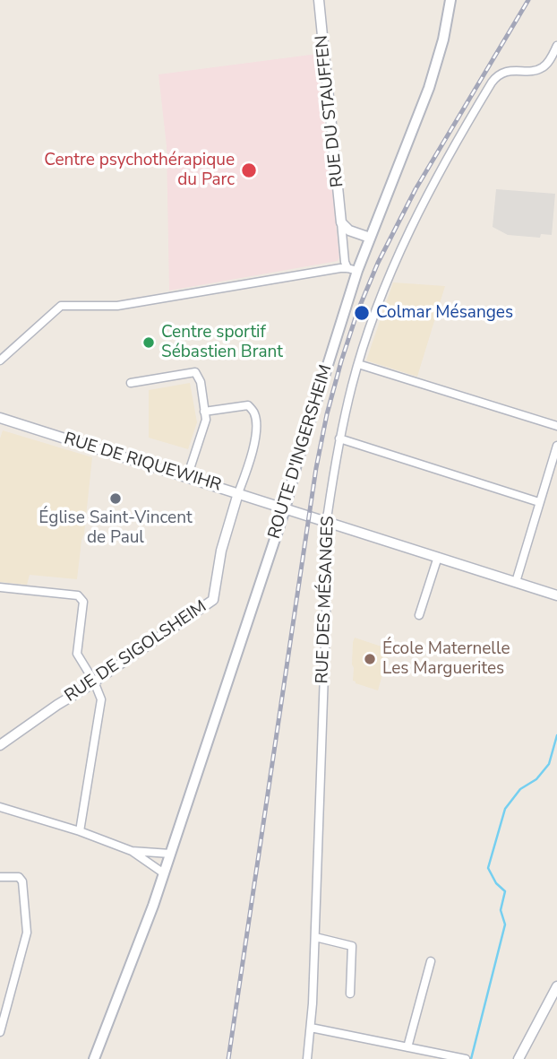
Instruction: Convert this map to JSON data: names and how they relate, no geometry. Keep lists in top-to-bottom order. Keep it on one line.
{"streets":{"main road":["ROUTE D'INGERSHEIM"],"street":["RUE DU STAUFFEN","RUE DE RIQUEWIHR","RUE DES MÉSANGES","RUE DE SIGOLSHEIM"]},"crossings":[["RUE DU STAUFFEN","ROUTE D'INGERSHEIM"],["ROUTE D'INGERSHEIM","RUE DE RIQUEWIHR"],["RUE DE RIQUEWIHR","RUE DES MÉSANGES"],["RUE DE RIQUEWIHR","RUE DE SIGOLSHEIM"]],"places":["Centre psychothérapique du Parc","Colmar Mésanges","Centre sportif Sébastien Brant","Église Saint-Vincent de Paul","École Maternelle Les Marguerites"]}
